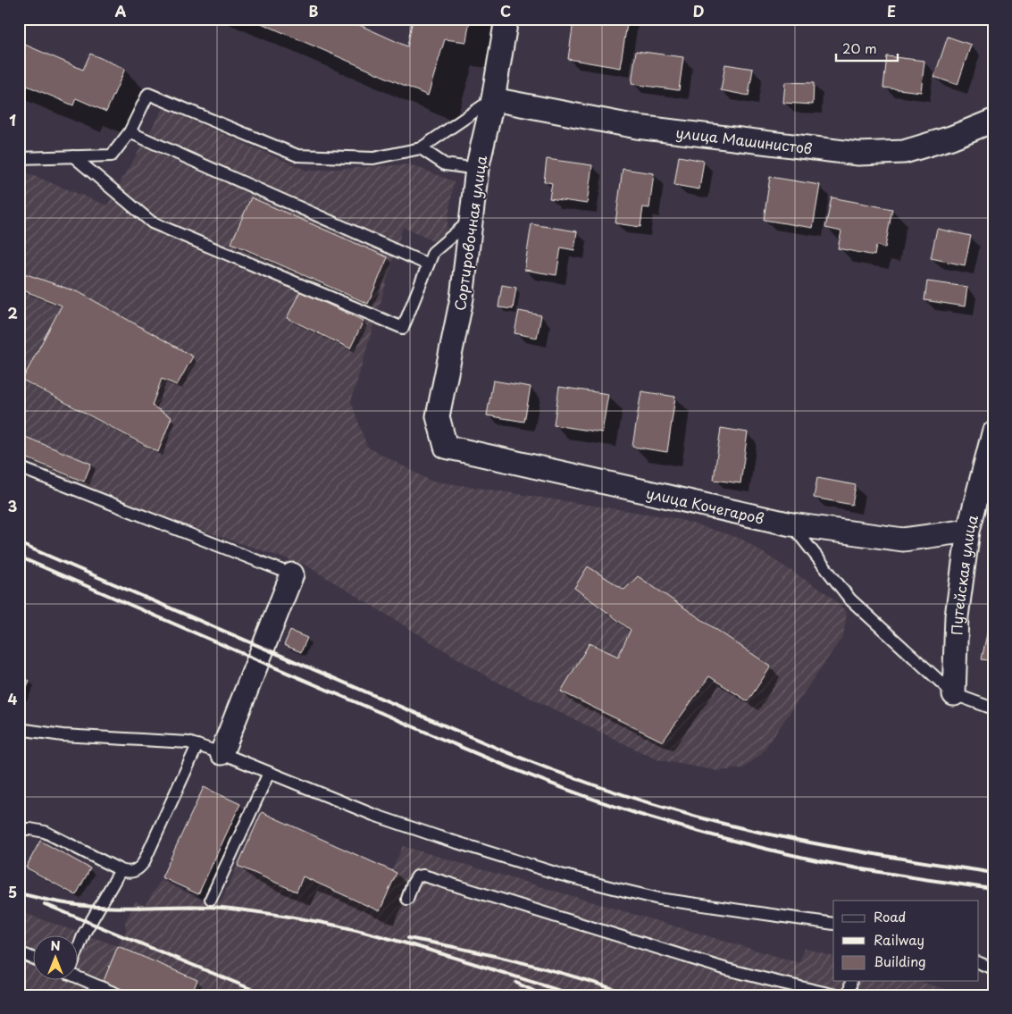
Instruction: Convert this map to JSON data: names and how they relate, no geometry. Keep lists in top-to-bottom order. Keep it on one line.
{"streets":{"street":["улица Машинистов","Сортировочная улица","улица Кочегаров","Путейская улица"]},"crossings":[["улица Машинистов","Сортировочная улица"],["Сортировочная улица","улица Кочегаров"],["улица Кочегаров","Путейская улица"]],"legend":["Road","Railway","Building"],"scale_bar":"20 m","north":"top","grid":{"columns":["A","B","C","D","E"],"rows":["1","2","3","4","5"]}}
